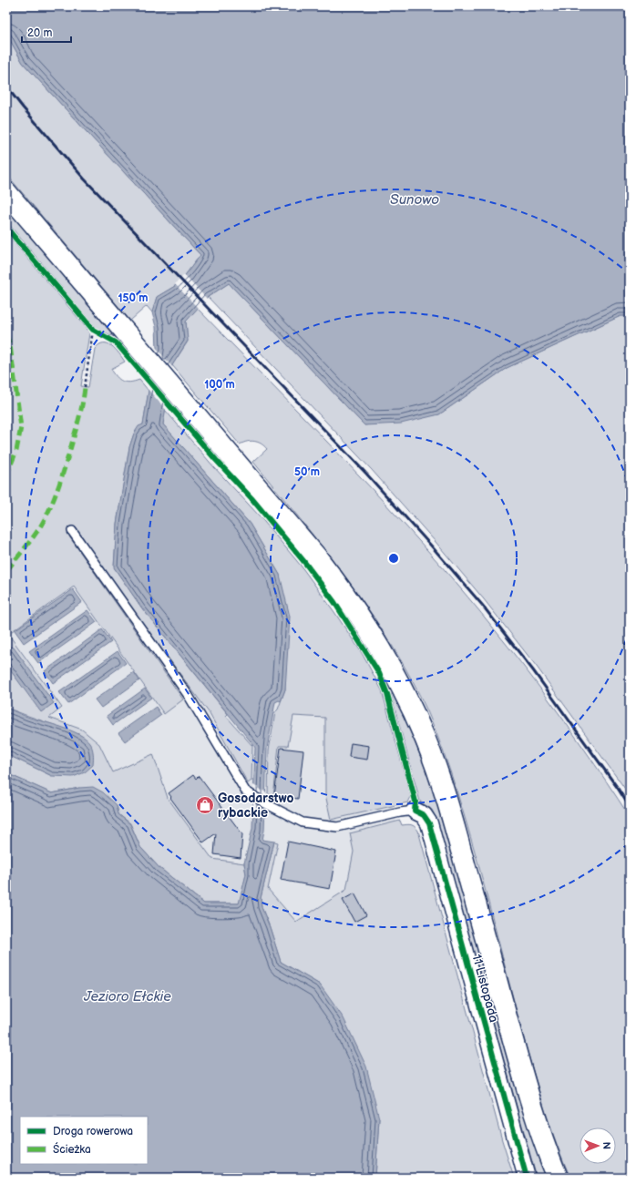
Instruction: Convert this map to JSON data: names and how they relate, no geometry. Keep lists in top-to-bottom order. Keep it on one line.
{"streets":{"street":["11 Listopada"]},"water":["Sunowo","Jezioro Ełckie"],"places":{"shop":["Gosodarstwo rybackie"]},"legend":["Droga rowerowa","Ścieżka"],"scale_bar":"20 m","north":"right","rings":["150 m","100 m","50 m"]}
